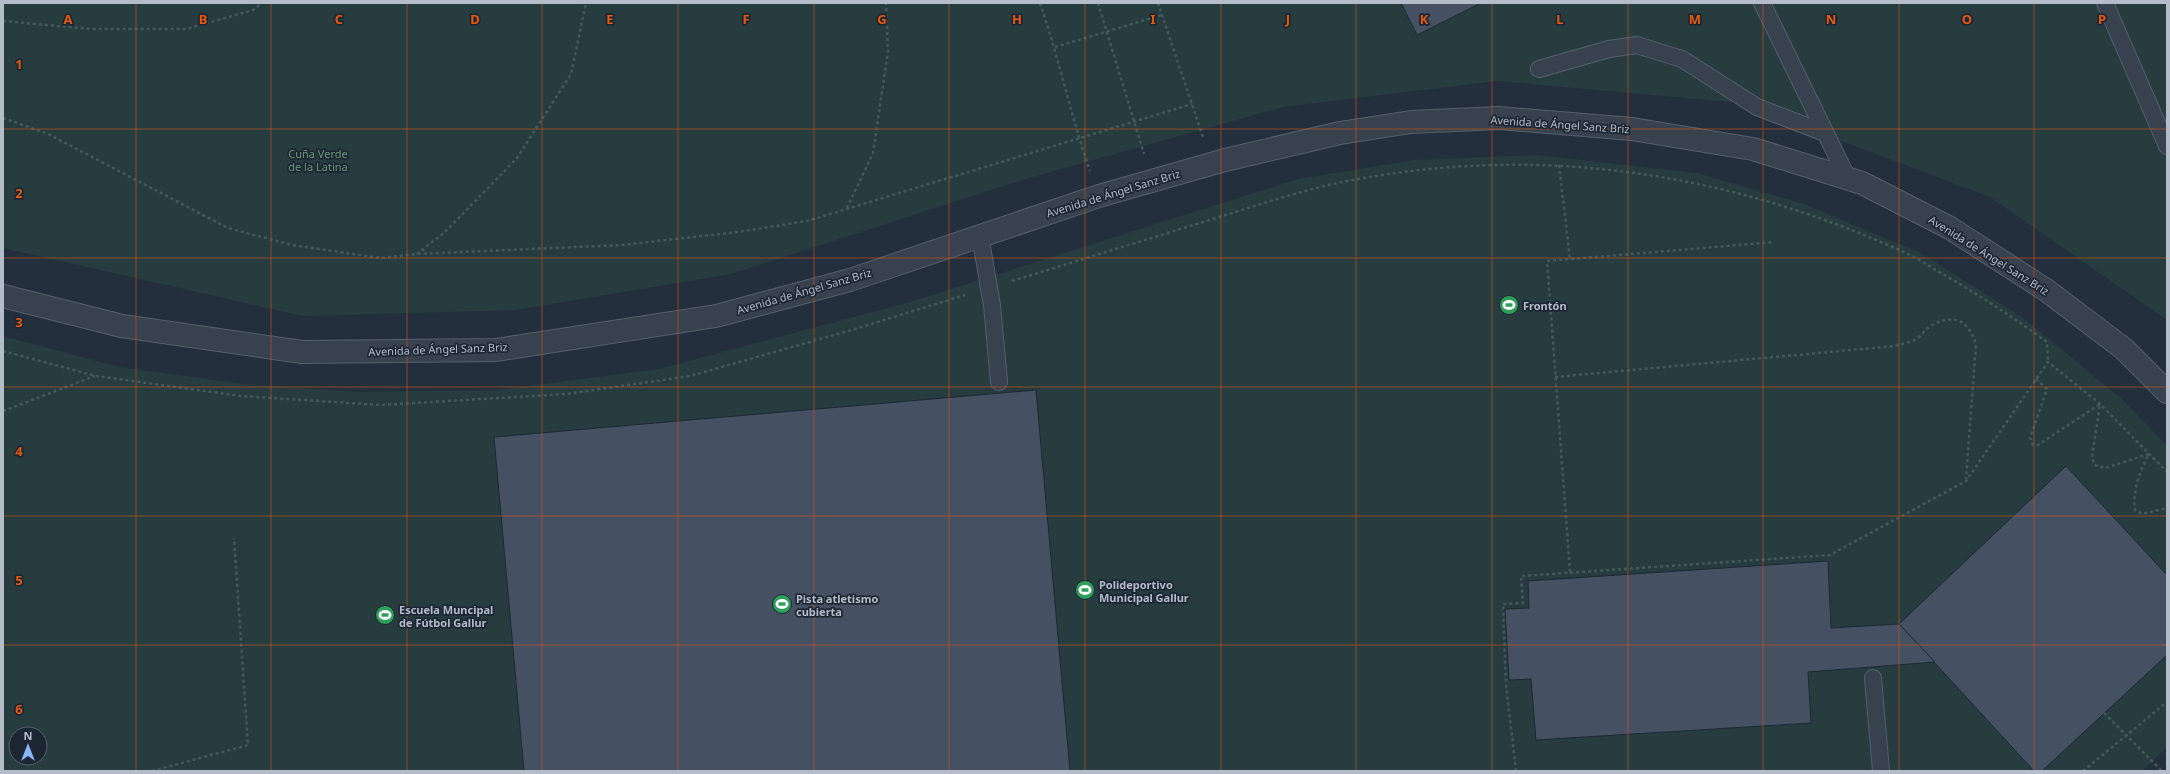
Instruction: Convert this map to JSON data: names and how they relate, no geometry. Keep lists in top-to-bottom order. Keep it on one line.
{"streets":{"street":["Avenida de Ángel Sanz Briz"]},"parks":["Cuña Verde de la Latina"],"places":{"sports":["Frontón","Polideportivo Municipal Gallur","Pista atletismo cubierta","Escuela Muncipal de Fútbol Gallur"]},"north":"top","grid":{"columns":["A","B","C","D","E","F","G","H","I","J","K","L","M","N","O","P"],"rows":["1","2","3","4","5","6"]}}
